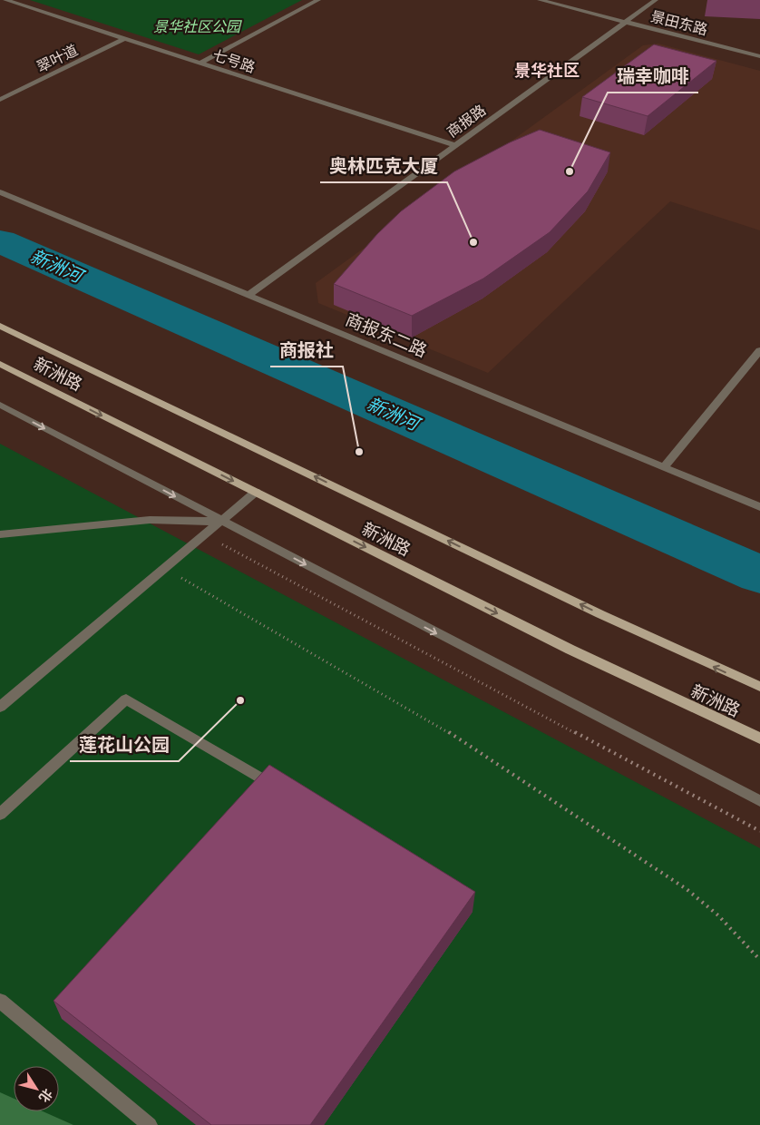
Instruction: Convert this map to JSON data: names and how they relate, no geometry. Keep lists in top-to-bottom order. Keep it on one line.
{"streets":{"main road":["新洲路"],"street":["景田东路","翠叶道","七号路","商报路","商报东二路"]},"crossings":[["景田东路","商报路"],["翠叶道","七号路"],["七号路","商报路"],["商报路","商报东二路"]],"districts":["景华社区"],"water":["新洲河"],"parks":["景华社区公园"],"places":["瑞幸咖啡","奥林匹克大厦","商报社","莲花山公园"],"north":"bottom right"}
